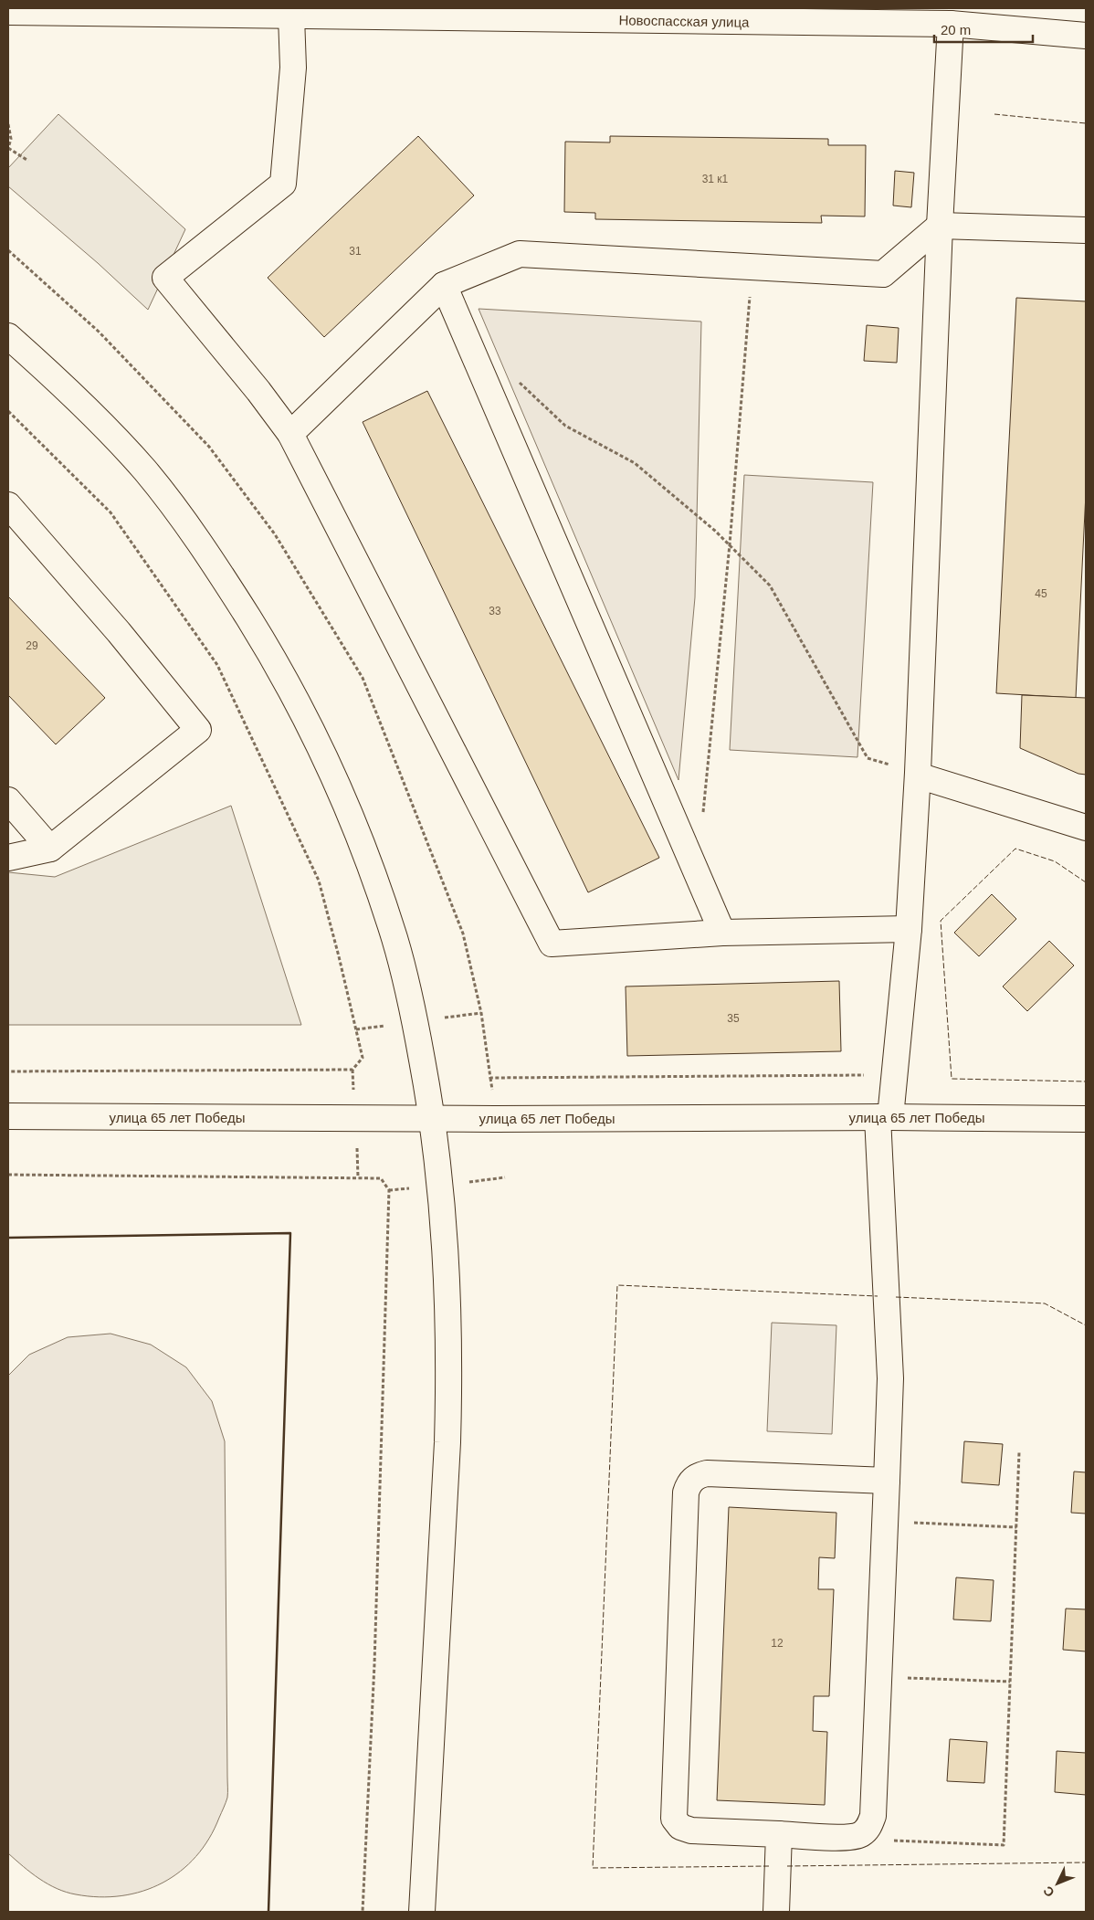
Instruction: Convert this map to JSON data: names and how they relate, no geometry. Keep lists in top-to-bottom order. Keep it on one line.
{"streets":{"street":["Новоспасская улица","улица 65 лет Победы"]},"house_numbers":["31 к1","31","45","33","29","35","12"],"scale_bar":"20 m","north":"bottom left"}
